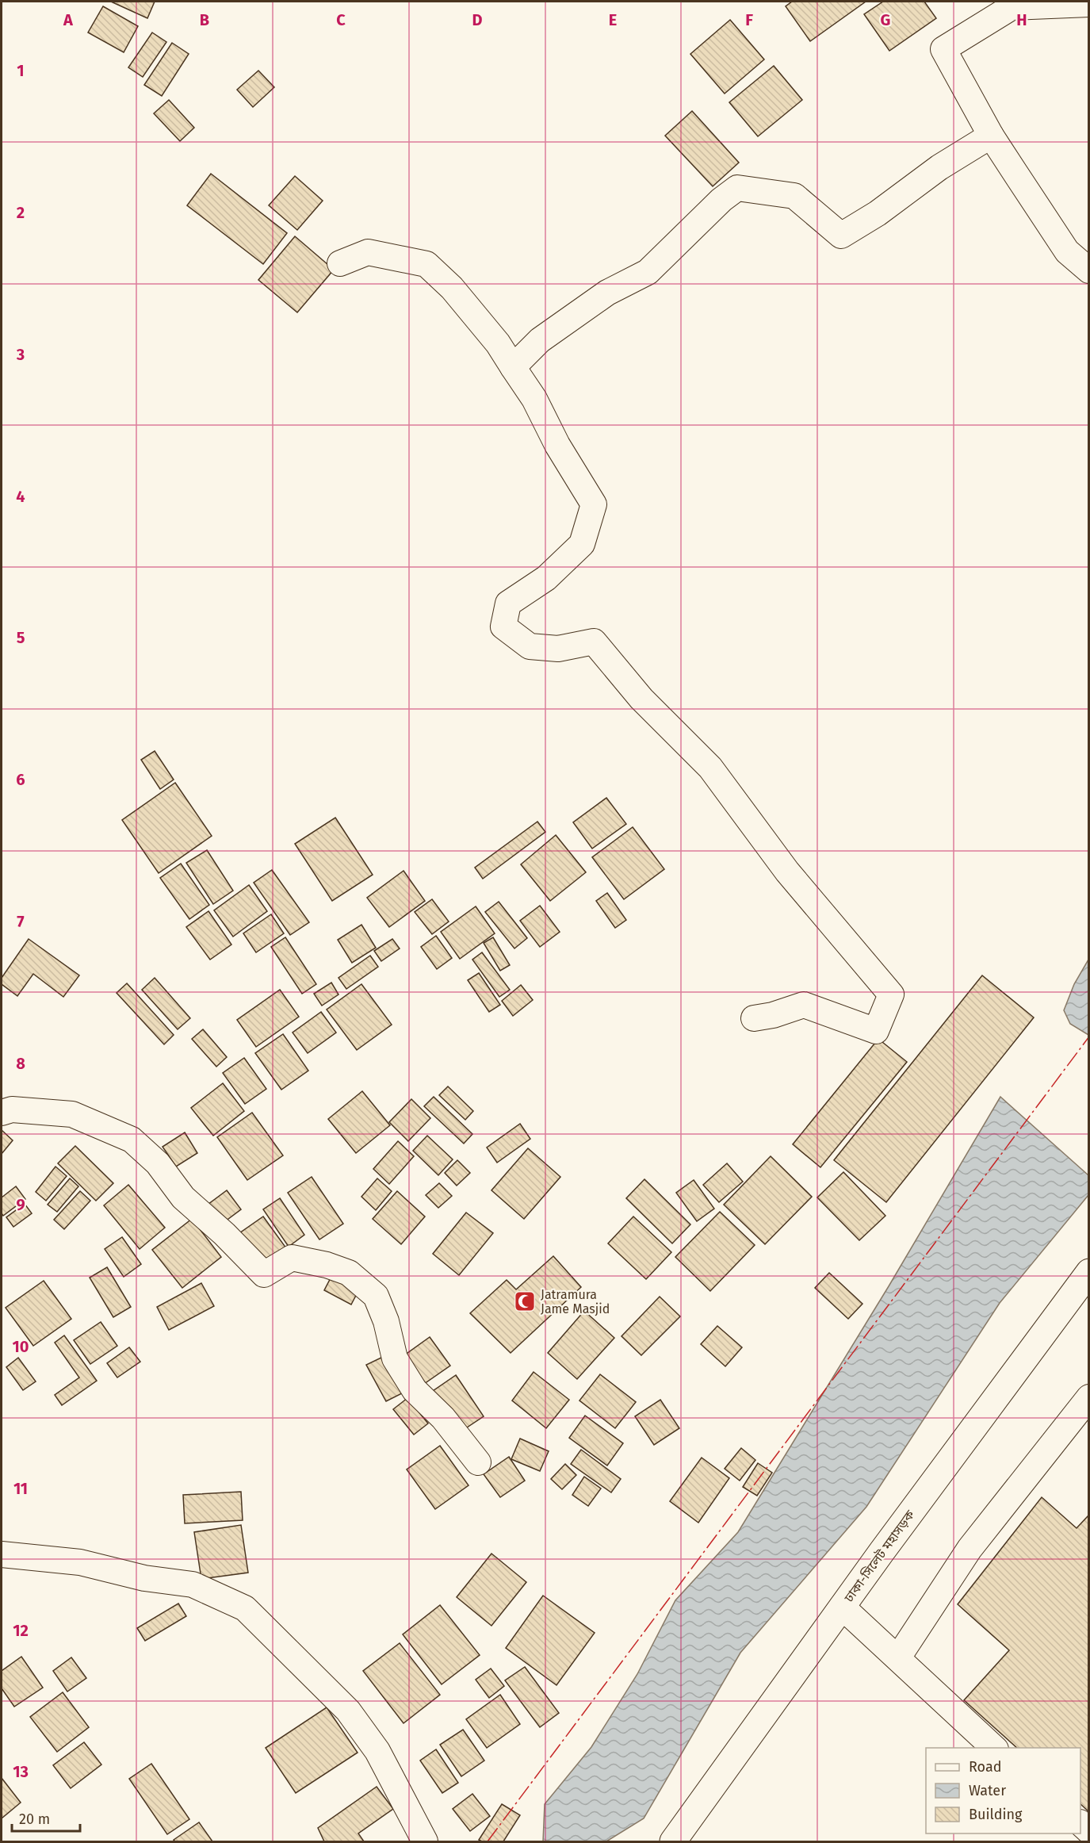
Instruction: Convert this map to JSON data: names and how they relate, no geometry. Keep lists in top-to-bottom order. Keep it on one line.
{"streets":{"highway":["ঢাকা-সিলেট মহাসড়ক"]},"places":{"mosque":["Jatramura Jame Masjid"]},"legend":["Road","Water","Building"],"scale_bar":"20 m","grid":{"columns":["A","B","C","D","E","F","G","H"],"rows":["1","2","3","4","5","6","7","8","9","10","11","12","13"]}}
